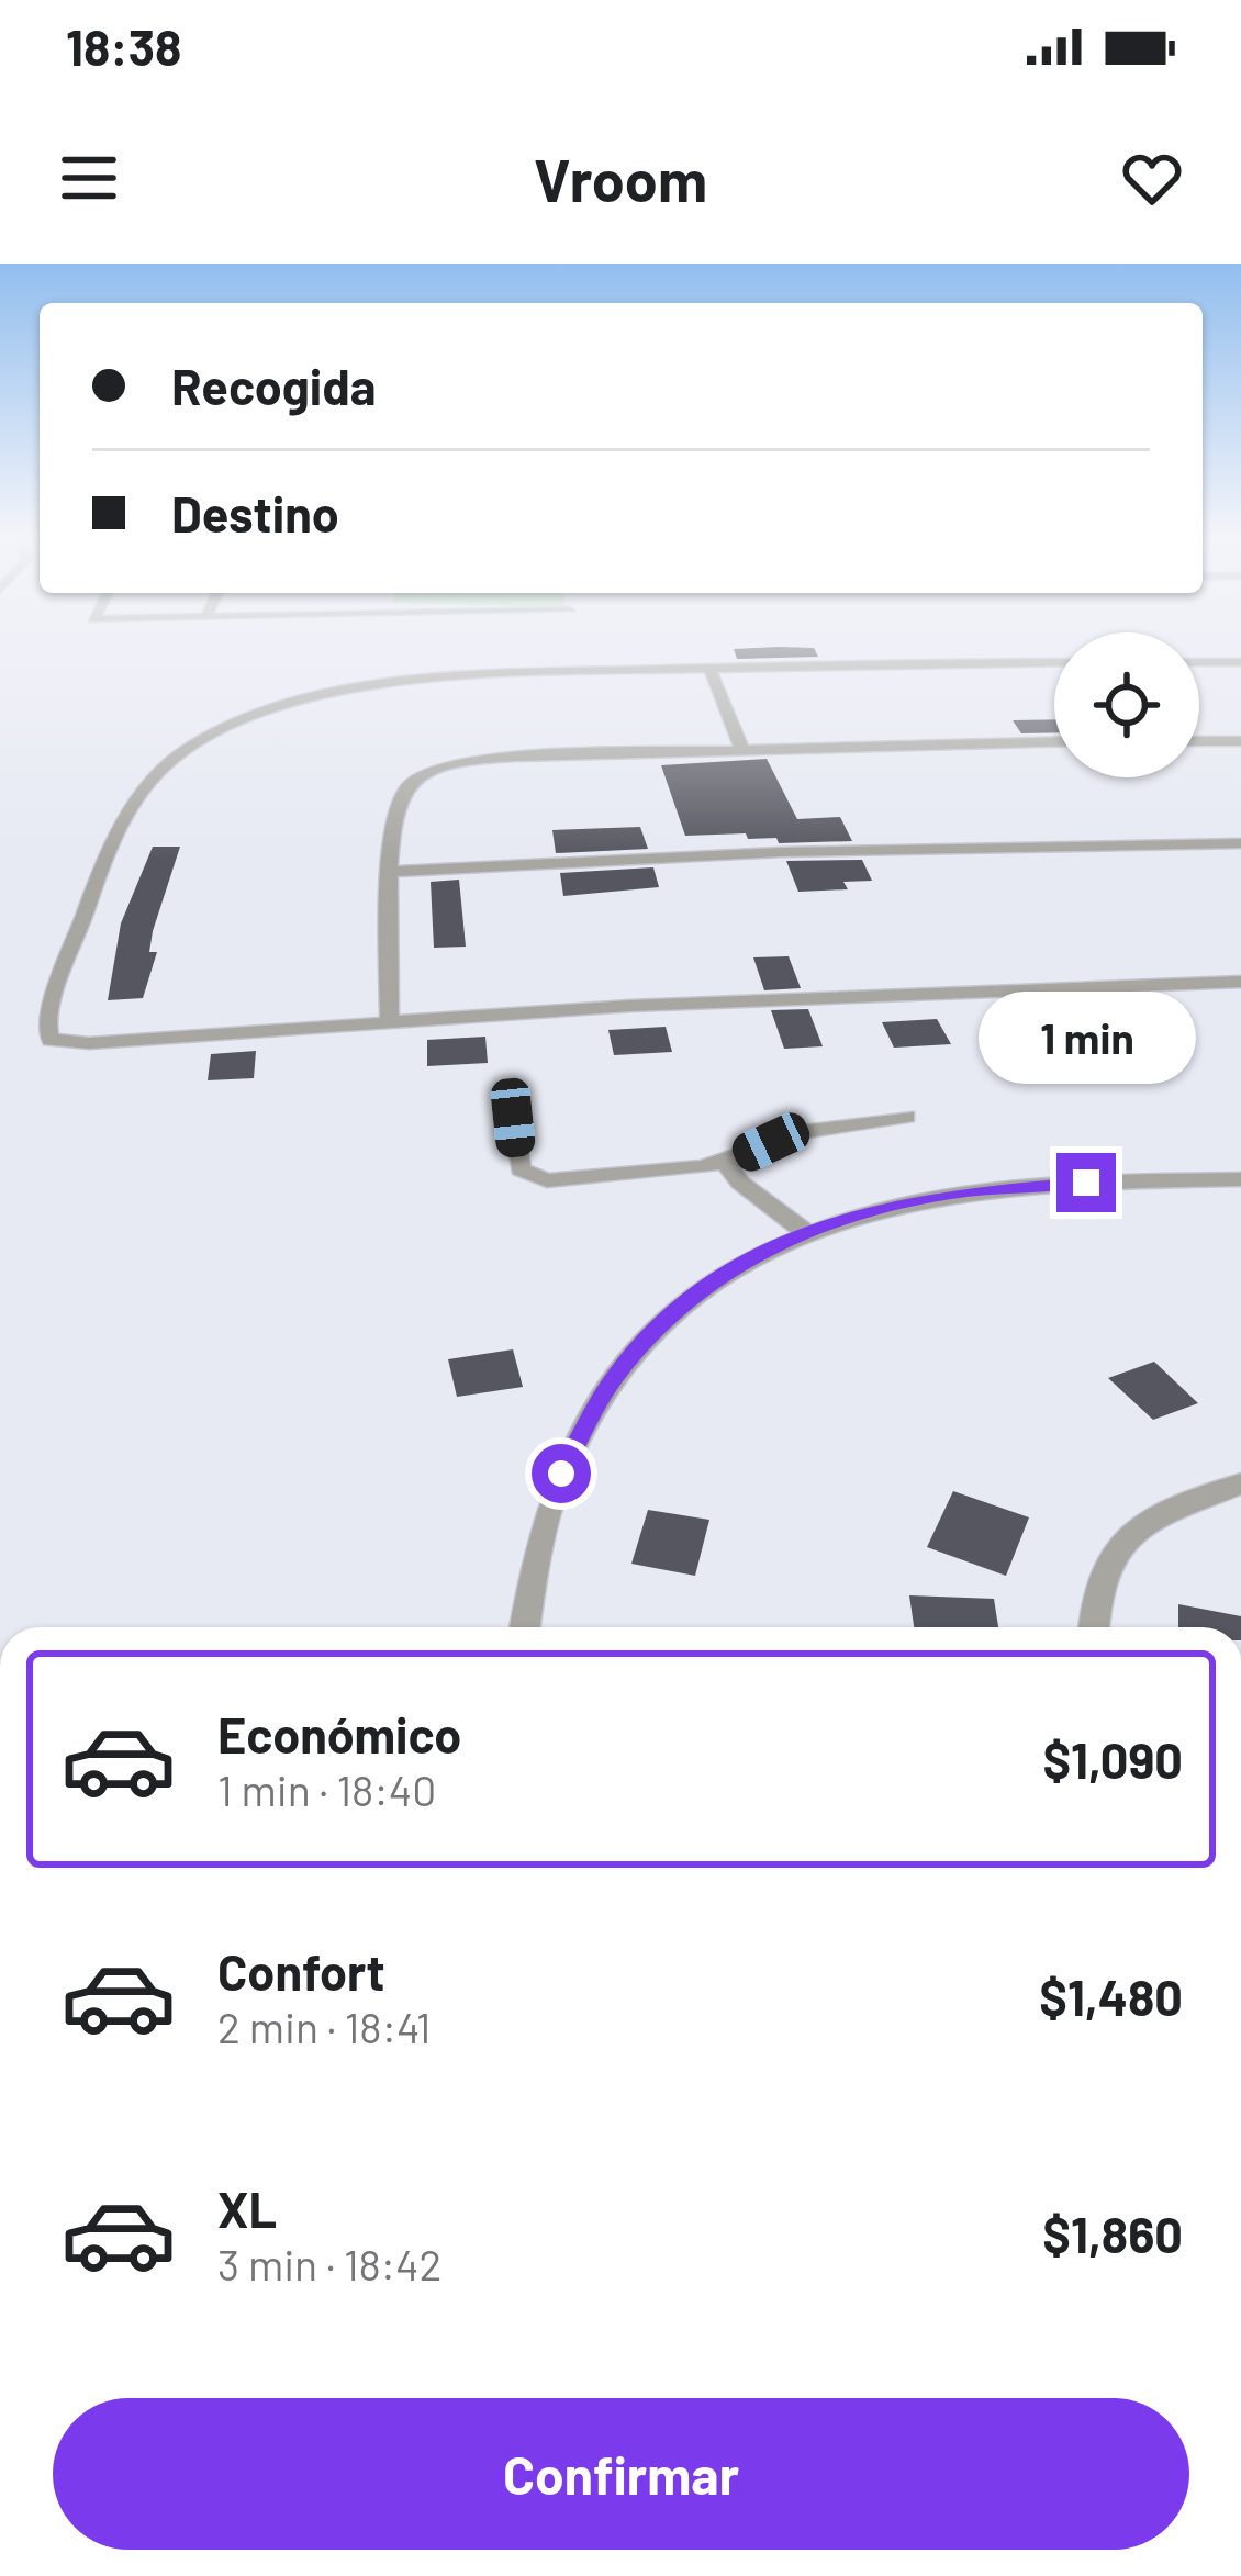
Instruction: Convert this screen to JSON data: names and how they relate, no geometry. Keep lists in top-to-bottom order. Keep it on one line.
{"page":{"status":"18:38","header":"Vroom","banner":["Recogida","Destino"],"bubble":"1 min","list":[{"name":"Económico","note":"1 min · 18:40","value":"$1,090"},{"name":"Confort","note":"2 min · 18:41","value":"$1,480"},{"name":"XL","note":"3 min · 18:42","value":"$1,860"}],"buttons":"Confirmar"}}
